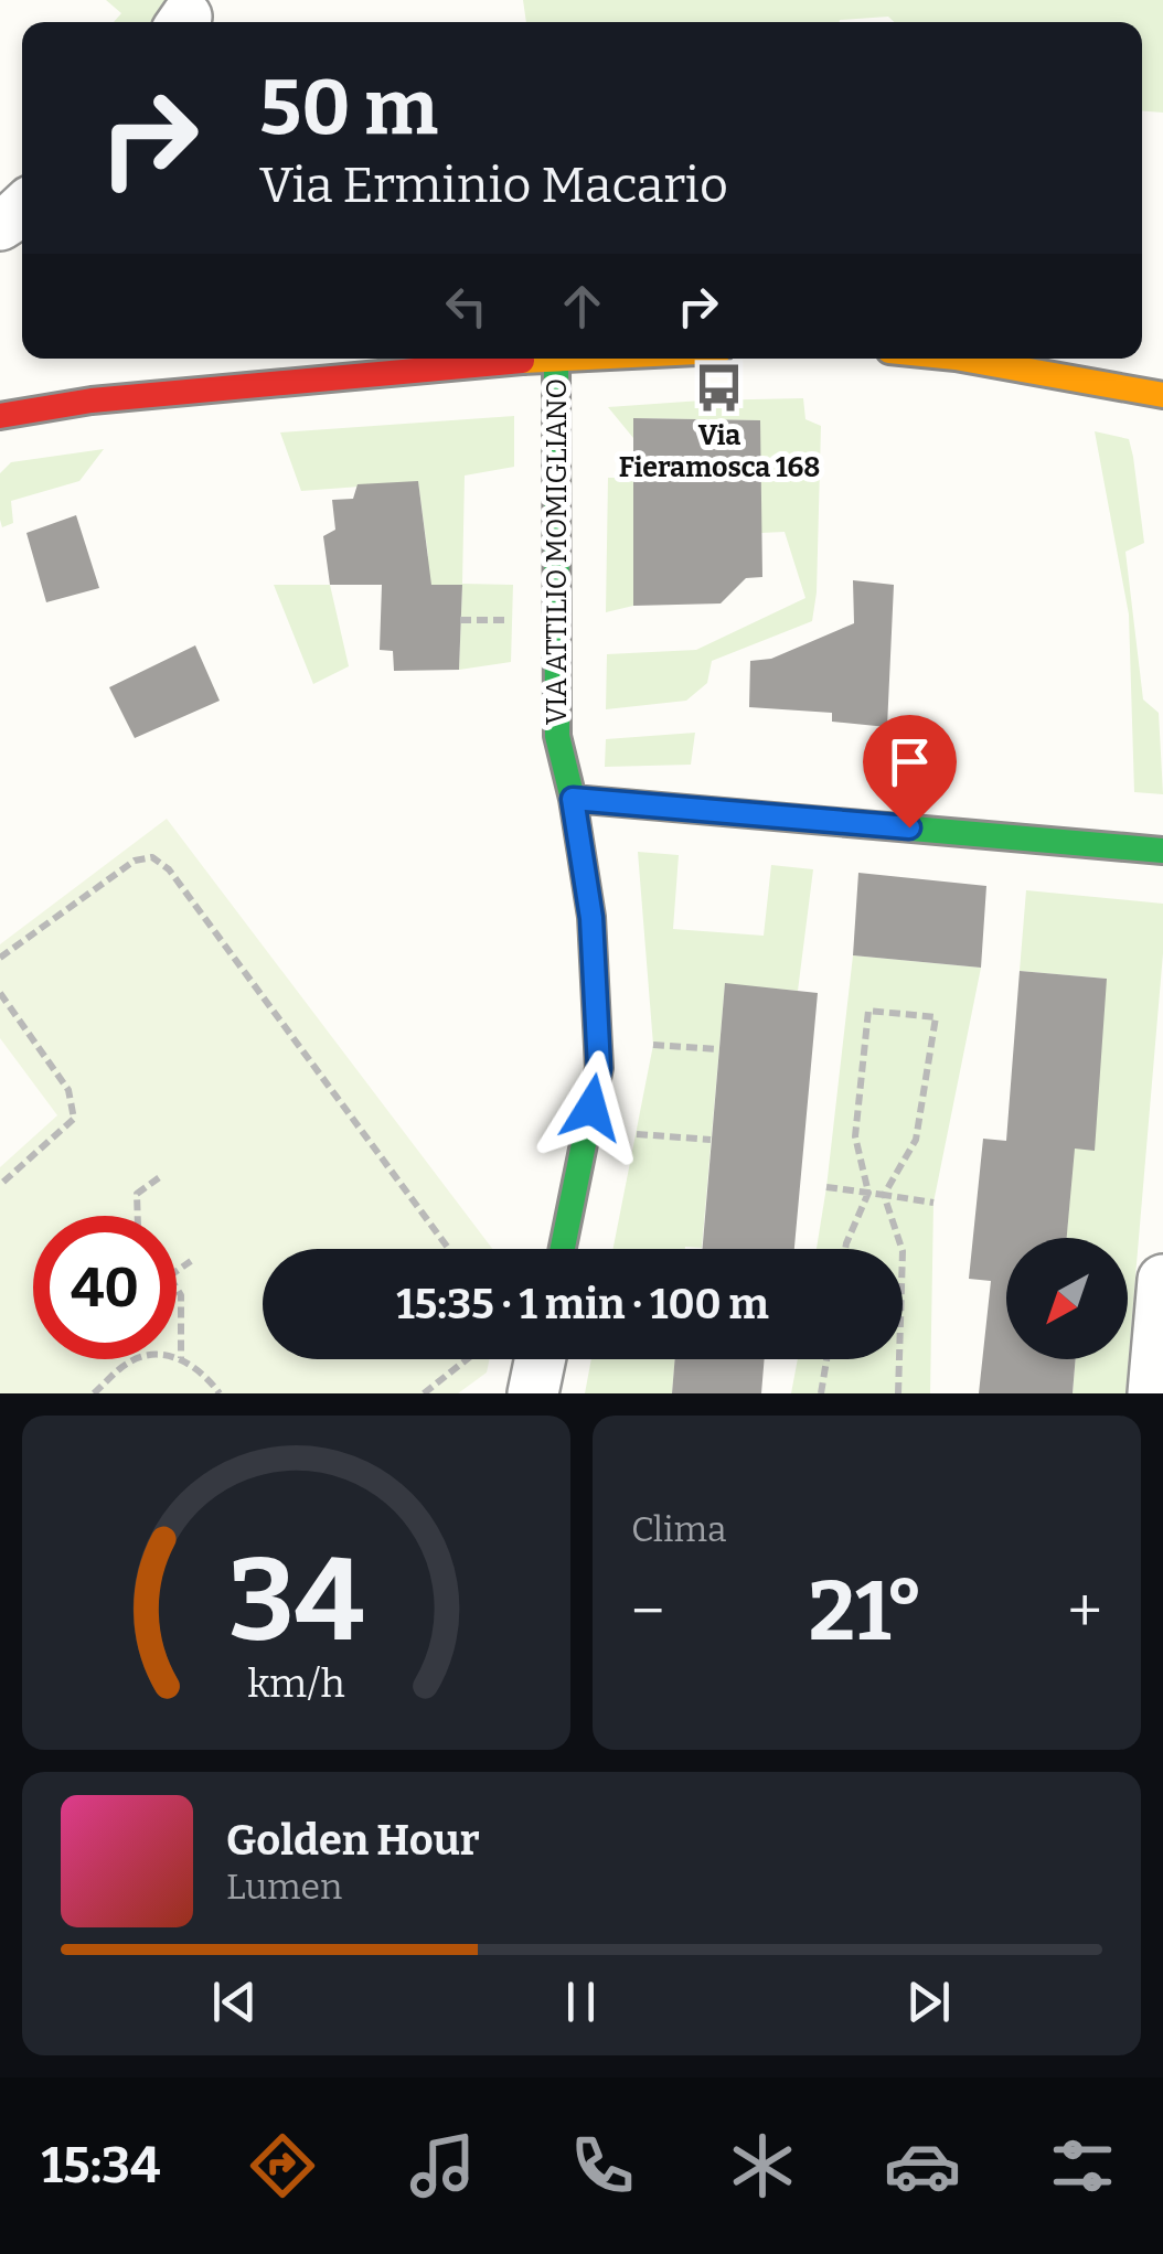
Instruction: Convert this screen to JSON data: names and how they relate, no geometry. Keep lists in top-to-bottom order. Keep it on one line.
{"streets":{"street":["VIA ATTILIO MOMIGLIANO"]},"places":{"bus stop":["Via Fieramosca 168"]},"north":"bottom left","page":{"turn":["50 m","Via Erminio Macario"],"limit":"40","trip":"15:35 · 1 min · 100 m","tile":"Clima","heat":["−","21°","+"],"song":["Golden Hour","Lumen"],"tabs":"15:34","gauge":["34","km/h"]}}
